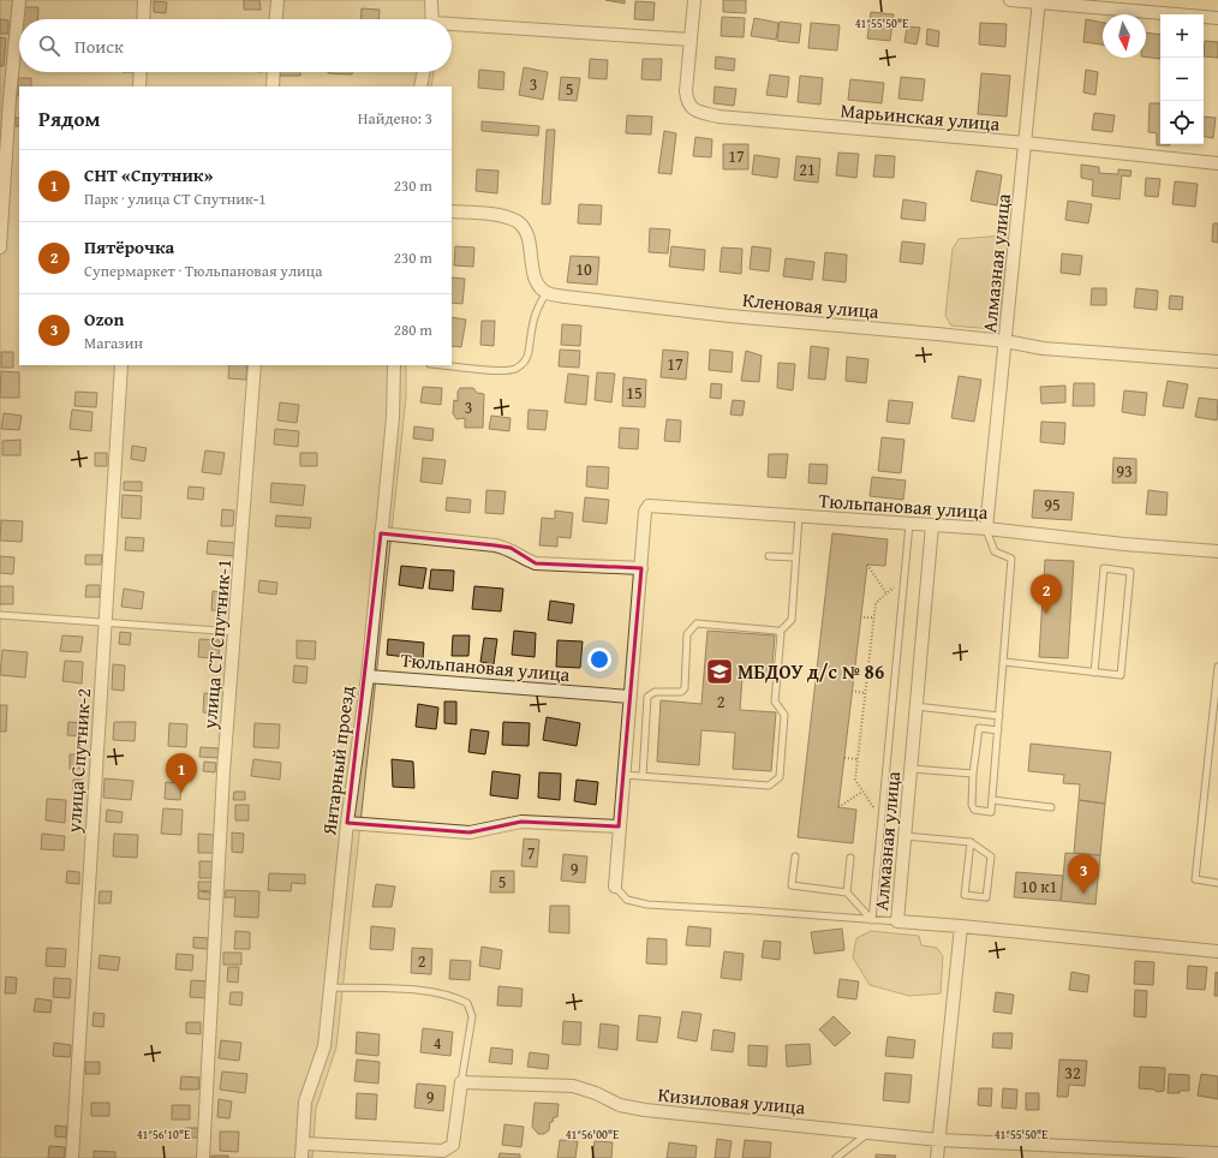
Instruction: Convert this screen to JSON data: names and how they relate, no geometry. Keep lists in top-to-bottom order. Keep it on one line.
{"streets":{"street":["Марьинская улица","Алмазная улица","Кленовая улица","Тюльпановая улица","улица СТ Спутник-1","улица Спутник-2","Янтарный проезд","Кизиловая улица"]},"crossings":[["Марьинская улица","Алмазная улица"],["Алмазная улица","Кленовая улица"],["Алмазная улица","Тюльпановая улица"],["Тюльпановая улица","Янтарный проезд"]],"places":{"school or university":["МБДОУ д/с № 86"]},"house_numbers":["3","5","17","21","10","17","15","3","93","95","2","7","9","5","10 к1","2","4","32","9"],"north":"bottom","page":{"map_buttons":["+","−"],"search":"Поиск","heading":["Рядом","Найдено: 3"],"list":[{"mark":"1","name":"СНТ «Спутник»","note":"Парк · улица СТ Спутник-1","value":"230 m"},{"mark":"2","name":"Пятёрочка","note":"Супермаркет · Тюльпановая улица","value":"230 m"},{"mark":"3","name":"Ozon","note":"Магазин","value":"280 m"}],"pins":["2","1","3"]},"coordinates":["41°55'50\"E","41°56'10\"E","41°56'00\"E"]}
